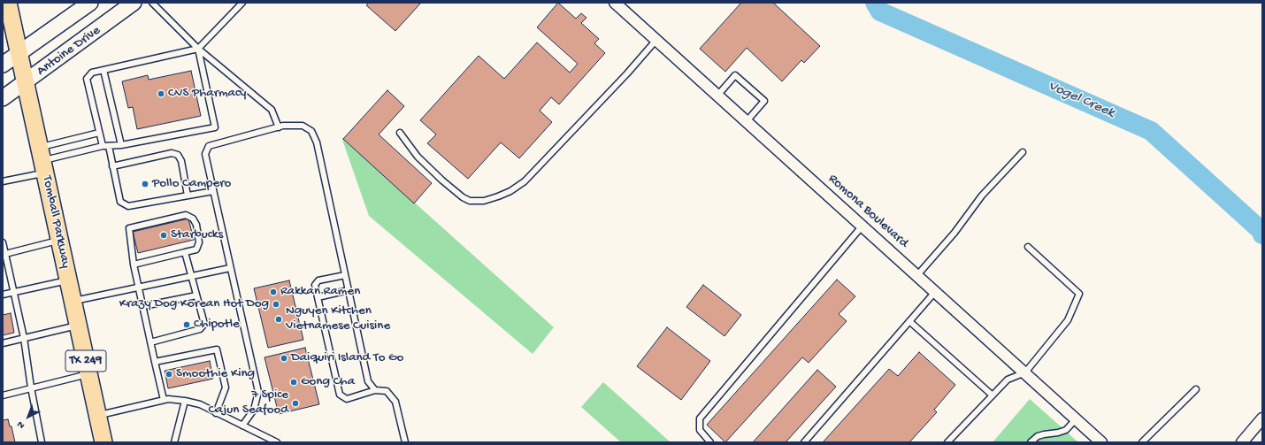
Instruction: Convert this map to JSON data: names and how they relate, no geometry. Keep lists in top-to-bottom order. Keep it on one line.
{"streets":{"main road":["Antoine Drive","Tomball Parkway","TX 249"],"street":["Romona Boulevard"]},"crossings":[["Antoine Drive","Tomball Parkway"]],"water":["Vogel Creek"],"places":["CVS Pharmacy","Pollo Campero","Starbucks","Rakkan Ramen","Krazy Dog Korean Hot Dog","Nguyen Kitchen Vietnamese Cuisine","Chipotle","Daiquiri Island To Go","Smoothie King","Gong Cha","7 Spice Cajun Seafood"],"north":"bottom left"}
